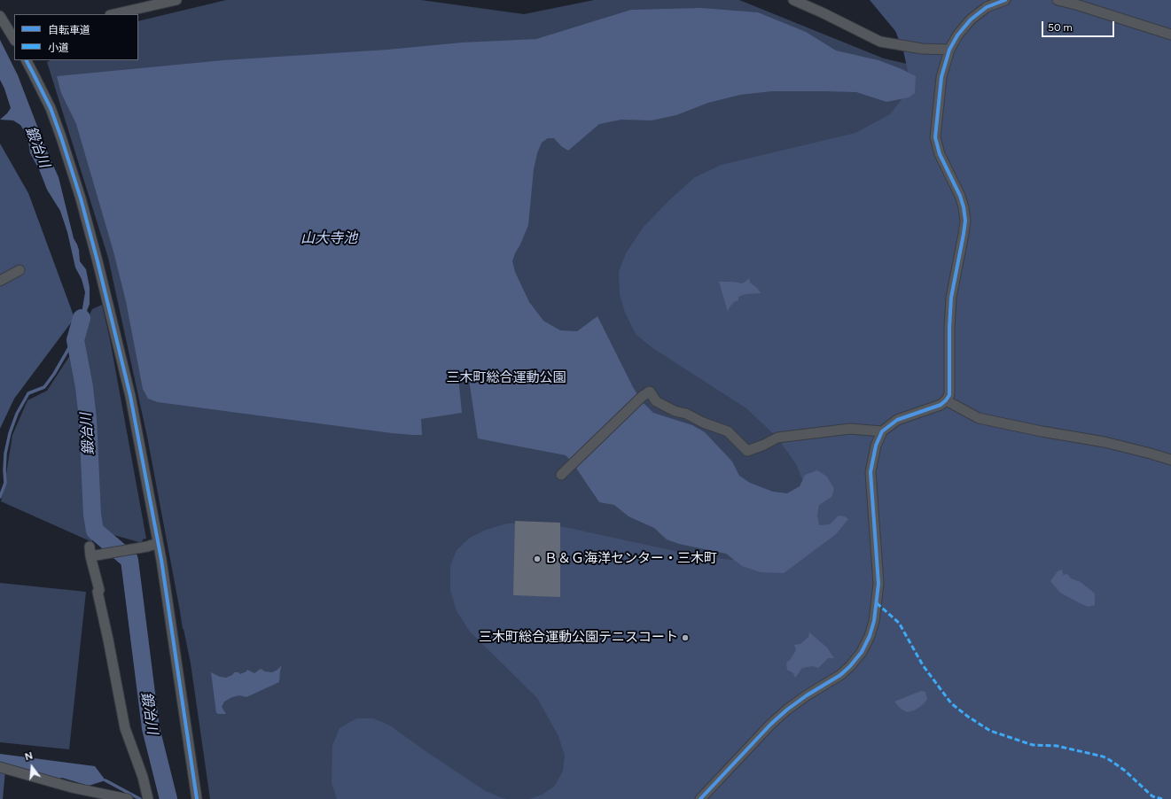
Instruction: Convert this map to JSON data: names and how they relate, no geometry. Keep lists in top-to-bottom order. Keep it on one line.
{"water":["鍛冶川","山大寺池"],"parks":["三木町総合運動公園"],"places":["Ｂ＆Ｇ海洋センター・三木町","三木町総合運動公園テニスコート"],"legend":["自転車道","小道"],"scale_bar":"50 m","north":"top"}
